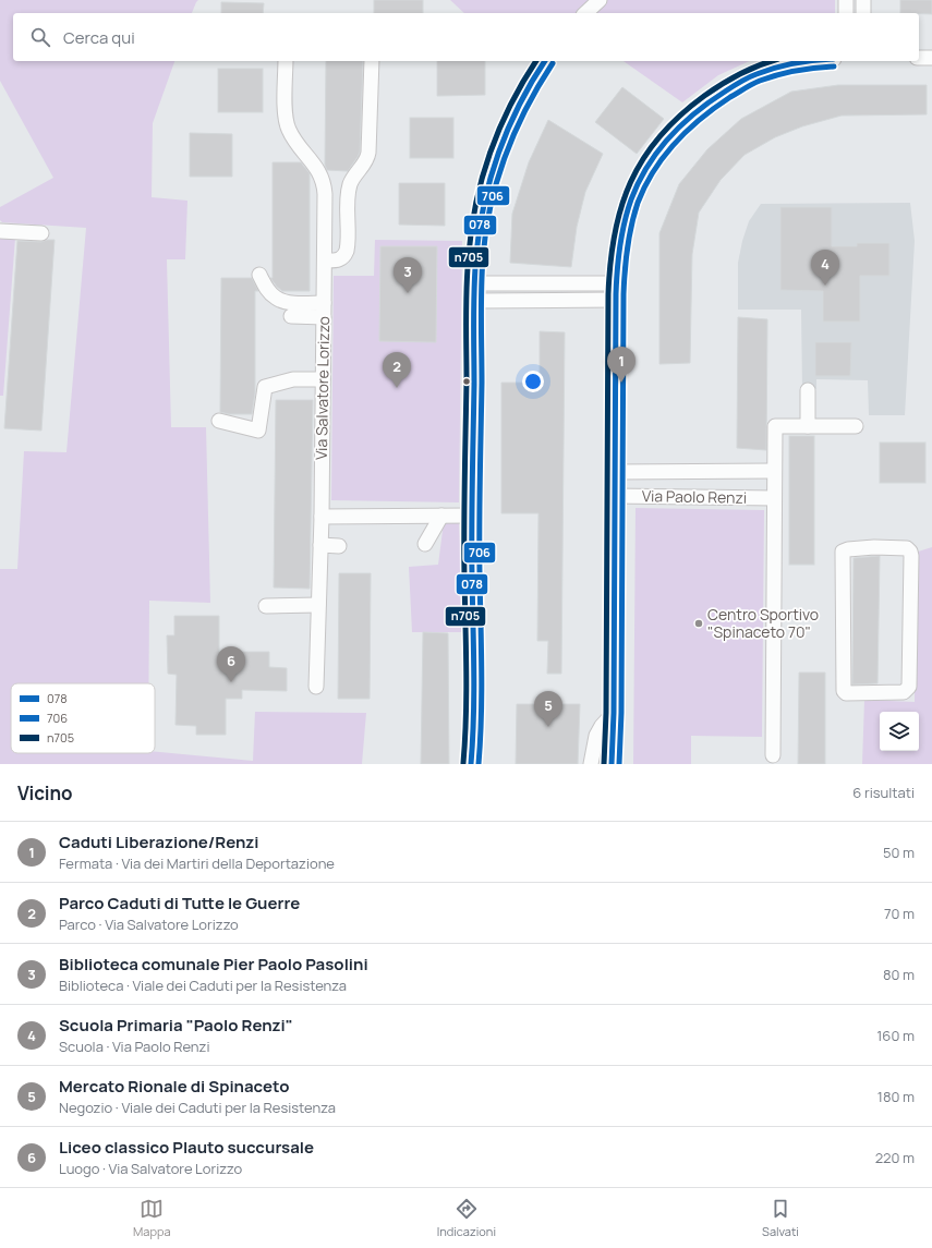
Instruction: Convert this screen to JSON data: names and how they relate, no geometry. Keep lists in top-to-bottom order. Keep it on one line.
{"streets":{"street":["Via Salvatore Lorizzo","Via Paolo Renzi"]},"places":["Centro Sportivo \"Spinaceto 70\""],"lines":["transit line 078","transit line n705","transit line 706"],"legend":["078","706","n705"],"page":{"search":"Cerca qui","pins":["4","3","1","2","6","5"],"heading":["Vicino","6 risultati"],"list":[{"mark":"1","name":"Caduti Liberazione/Renzi","note":"Fermata · Via dei Martiri della Deportazione","value":"50 m"},{"mark":"2","name":"Parco Caduti di Tutte le Guerre","note":"Parco · Via Salvatore Lorizzo","value":"70 m"},{"mark":"3","name":"Biblioteca comunale Pier Paolo Pasolini","note":"Biblioteca · Viale dei Caduti per la Resistenza","value":"80 m"},{"mark":"4","name":"Scuola Primaria \"Paolo Renzi\"","note":"Scuola · Via Paolo Renzi","value":"160 m"},{"mark":"5","name":"Mercato Rionale di Spinaceto","note":"Negozio · Viale dei Caduti per la Resistenza","value":"180 m"},{"mark":"6","name":"Liceo classico Plauto succursale","note":"Luogo · Via Salvatore Lorizzo","value":"220 m"}],"nav":["Mappa","Indicazioni","Salvati"]}}
